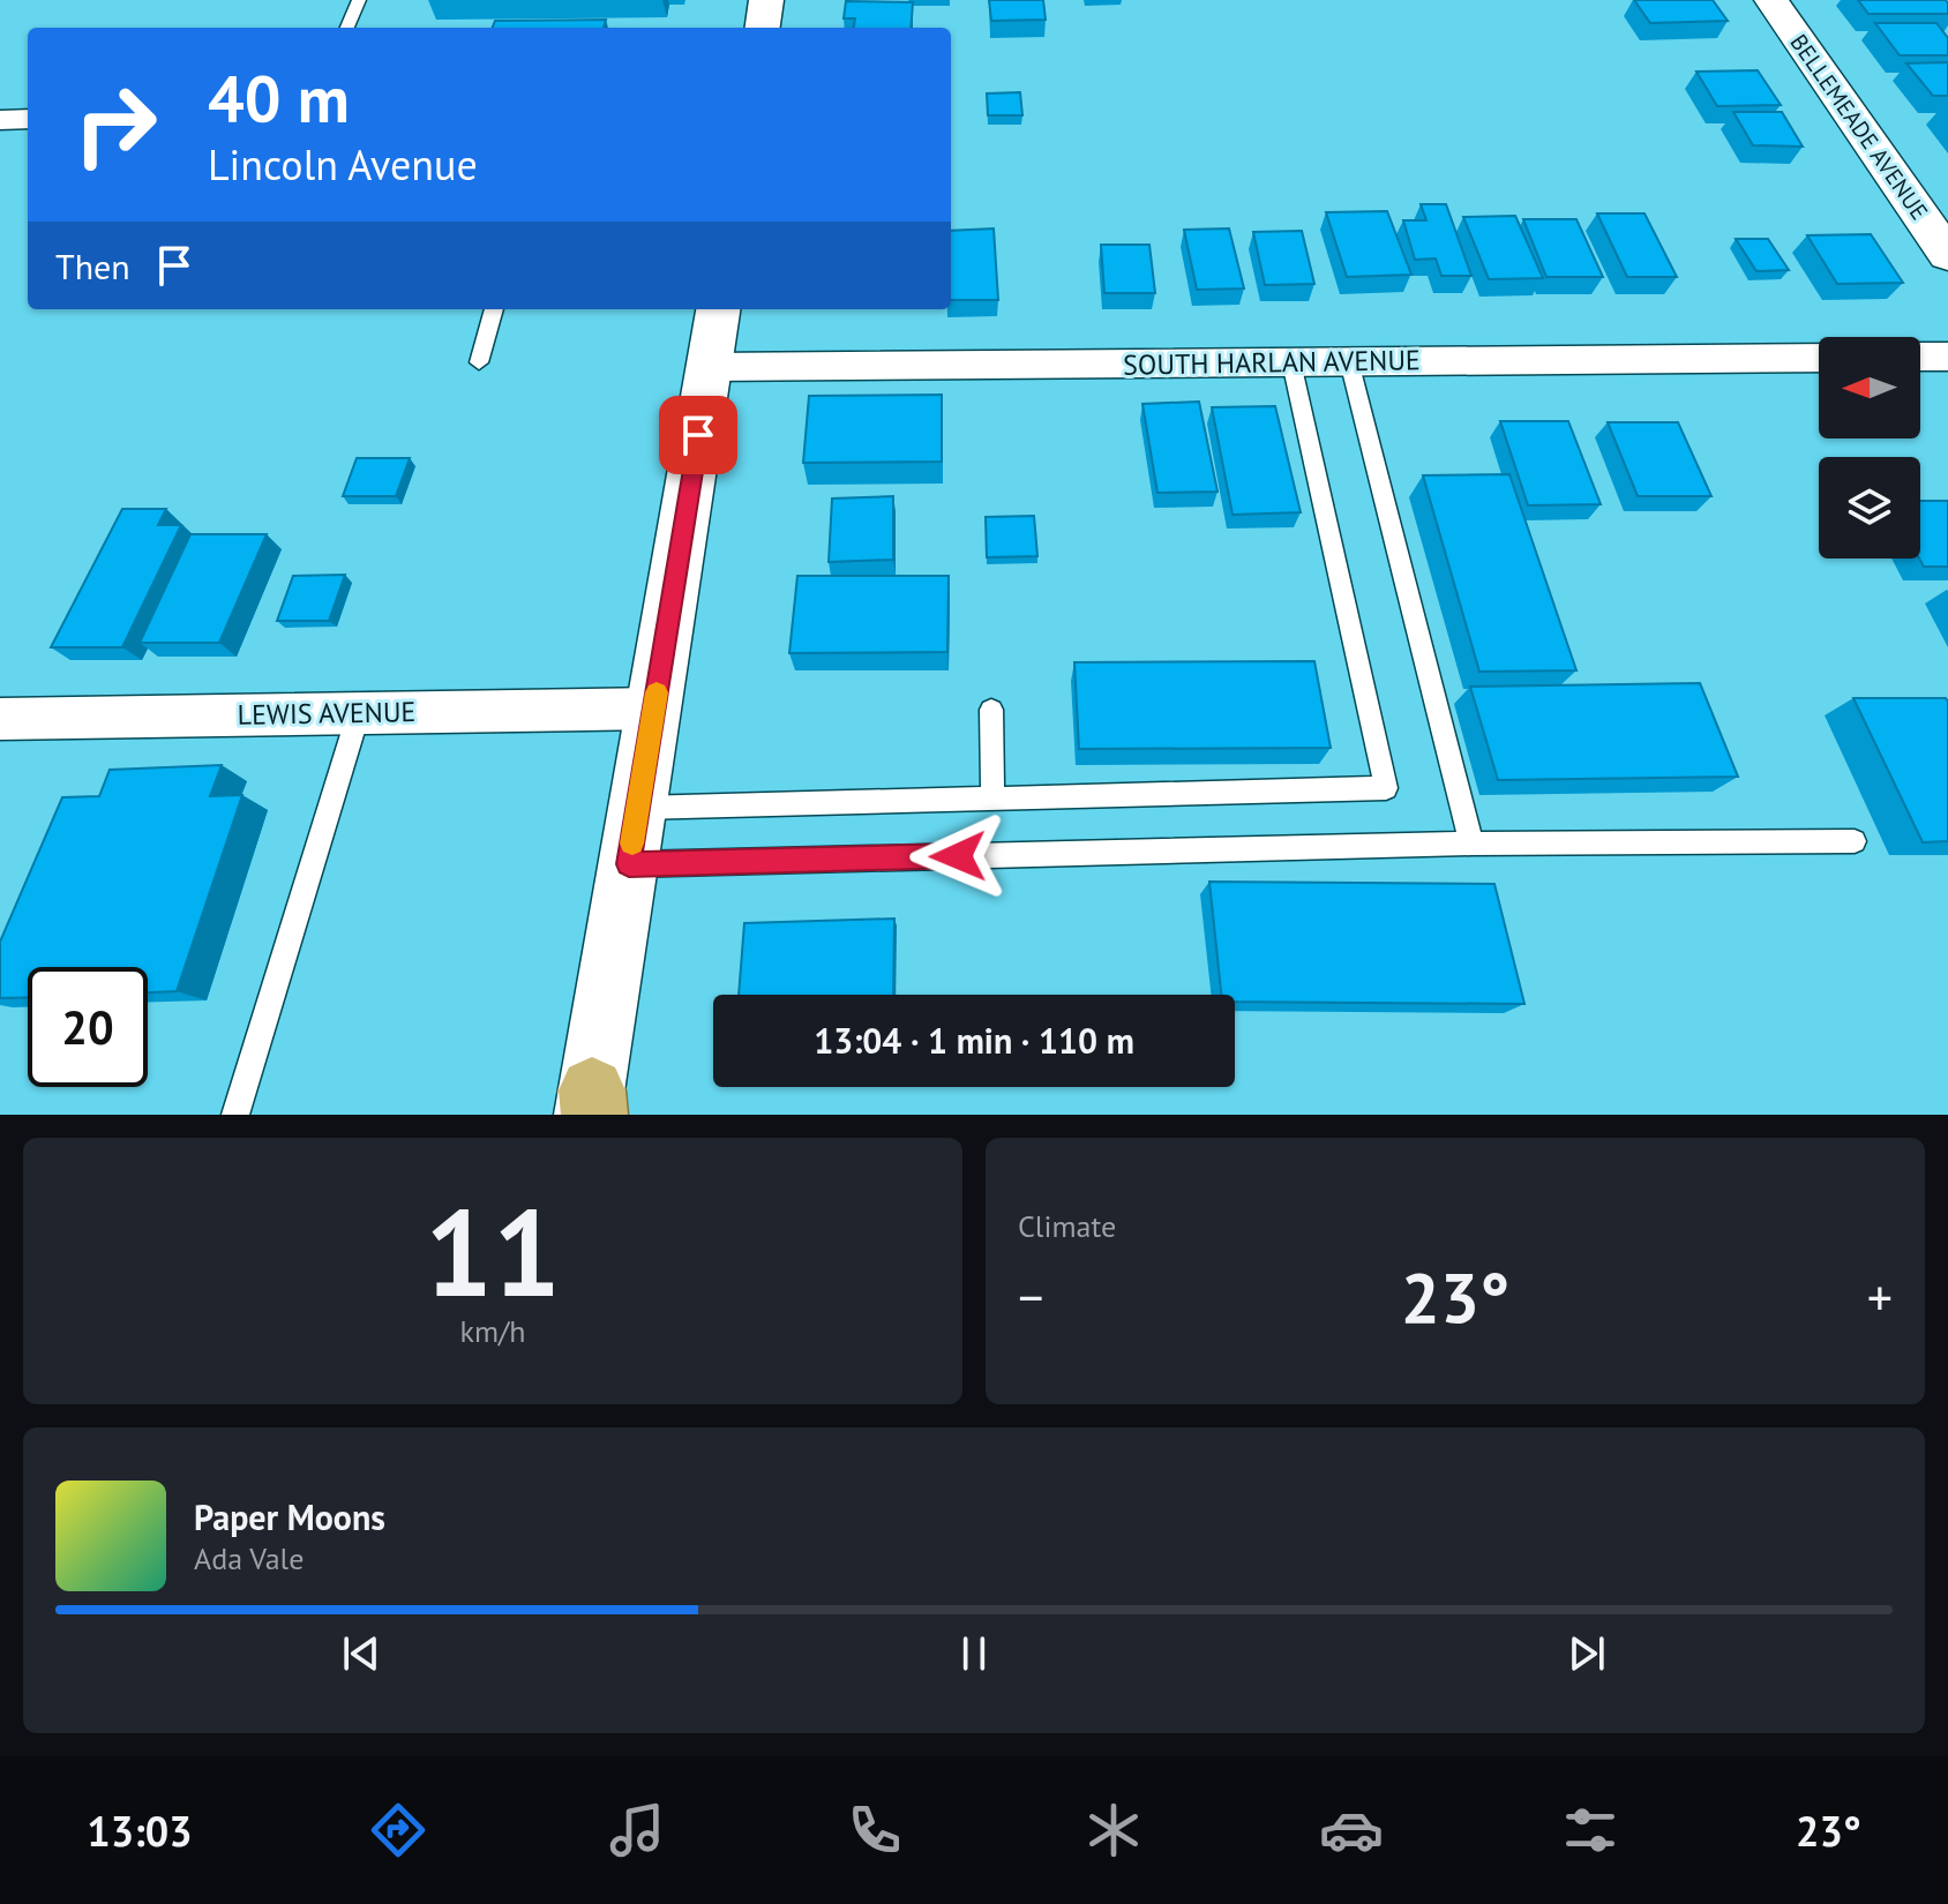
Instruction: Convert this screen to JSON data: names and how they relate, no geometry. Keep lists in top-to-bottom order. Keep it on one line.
{"streets":{"street":["BELLEMEADE AVENUE","SOUTH HARLAN AVENUE","LEWIS AVENUE"]},"north":"left","page":{"turn":["40 m","Lincoln Avenue"],"then":"Then","limit":"20","trip":"13:04 · 1 min · 110 m","tile":[["11","km/h"],"Climate"],"heat":["−","23°","+"],"song":["Paper Moons","Ada Vale"],"tabs":["13:03","23°"]}}
